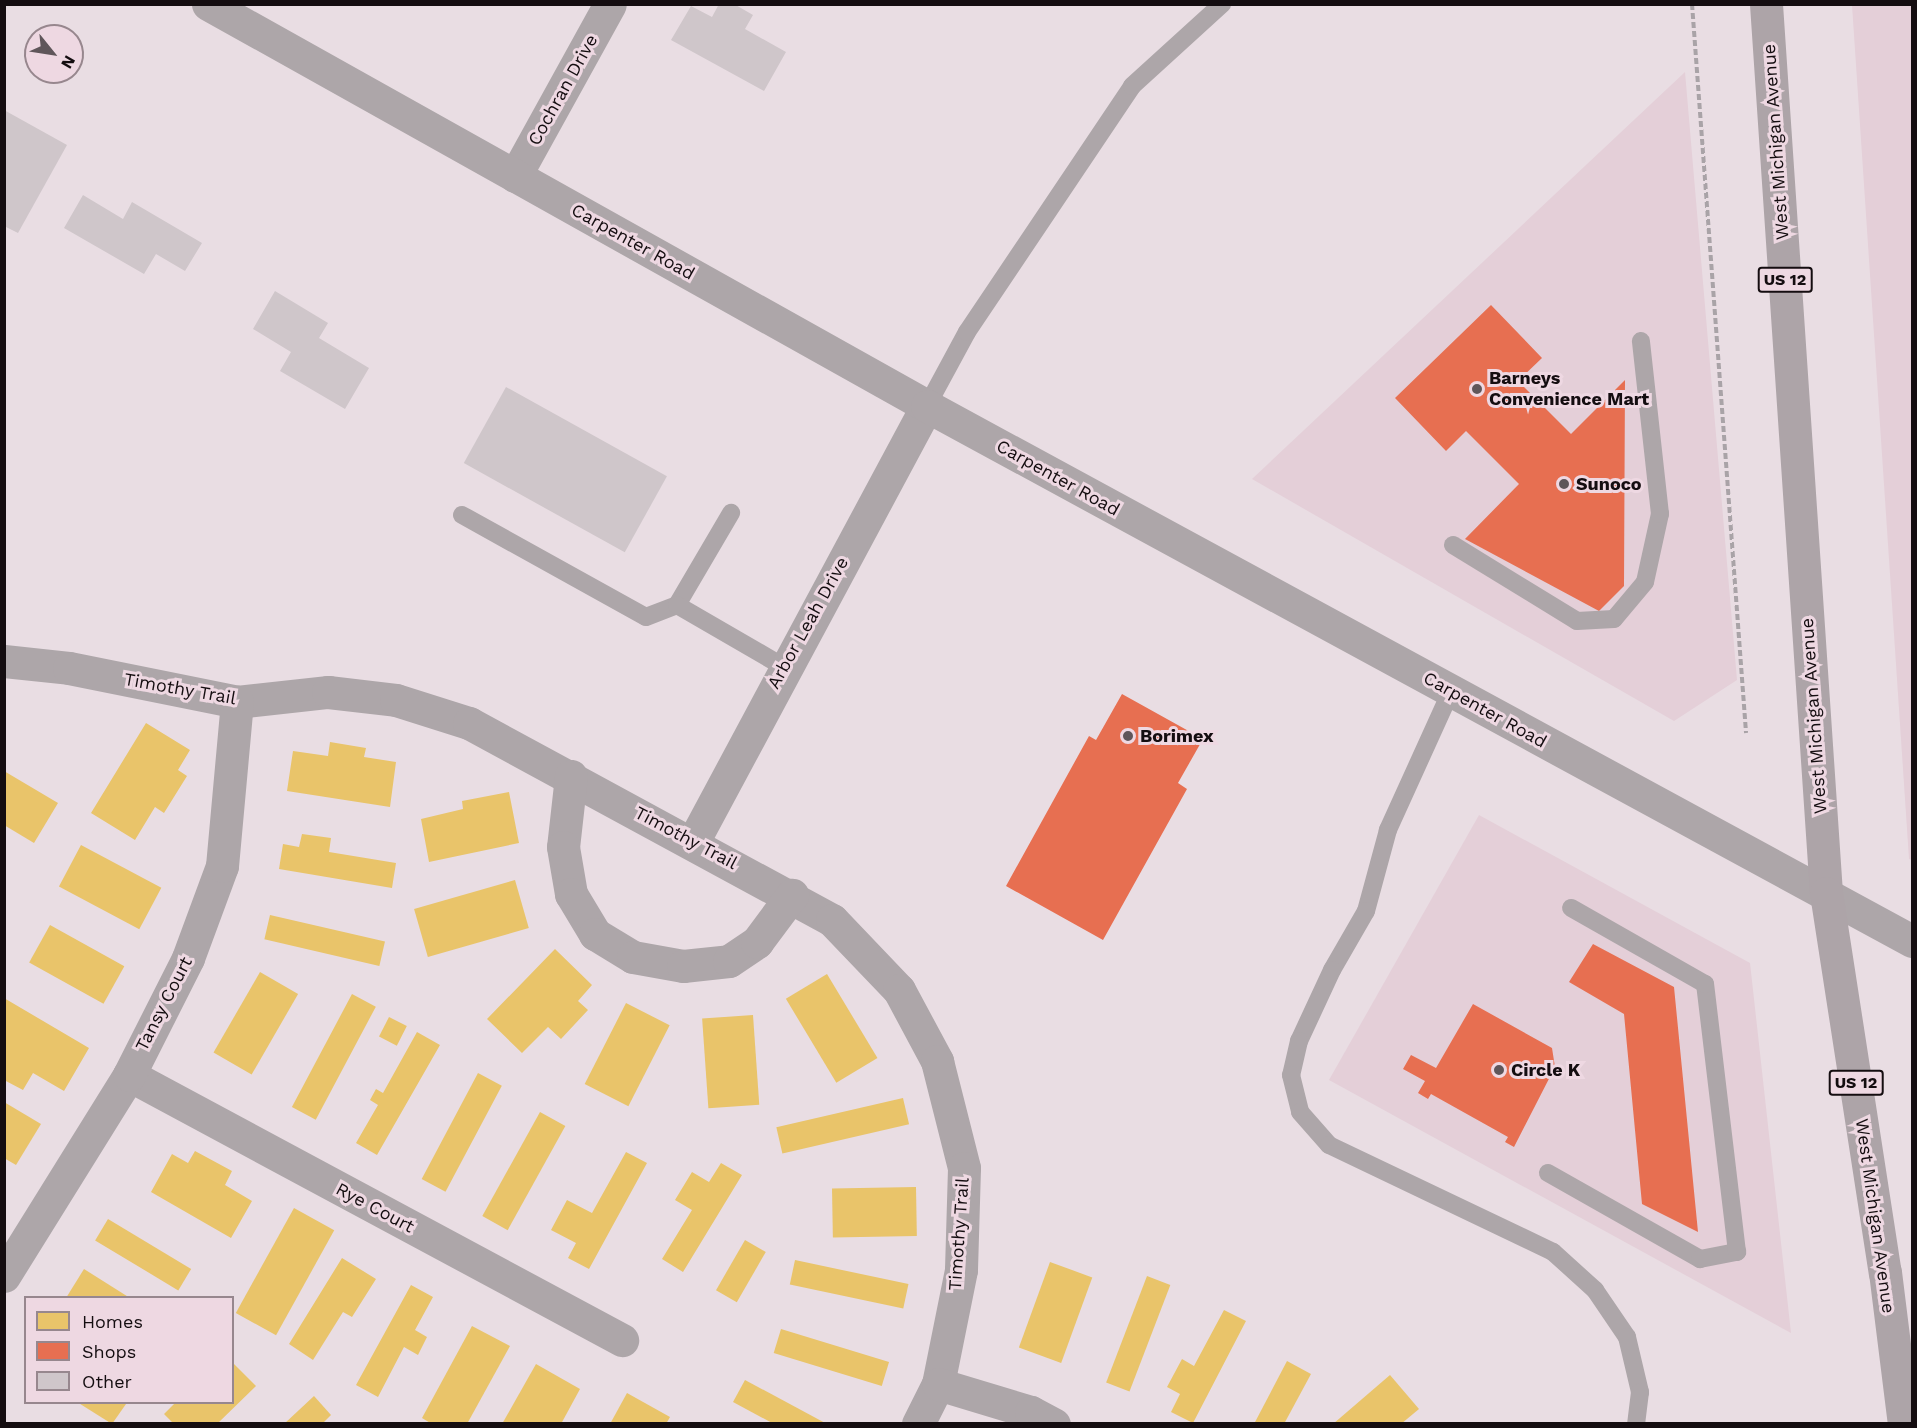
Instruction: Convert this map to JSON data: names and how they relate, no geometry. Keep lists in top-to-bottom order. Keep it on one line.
{"streets":{"highway":["West Michigan Avenue","US 12"],"street":["Cochran Drive","Carpenter Road","Arbor Leah Drive","Timothy Trail","Tansy Court","Rye Court"]},"crossings":[["Cochran Drive","Carpenter Road"],["West Michigan Avenue","Carpenter Road"],["Carpenter Road","Arbor Leah Drive"],["Arbor Leah Drive","Timothy Trail"],["Timothy Trail","Tansy Court"],["Tansy Court","Rye Court"]],"places":["Barneys Convenience Mart","Sunoco","Borimex","Circle K"],"legend":["Homes","Shops","Other"],"north":"bottom right"}
